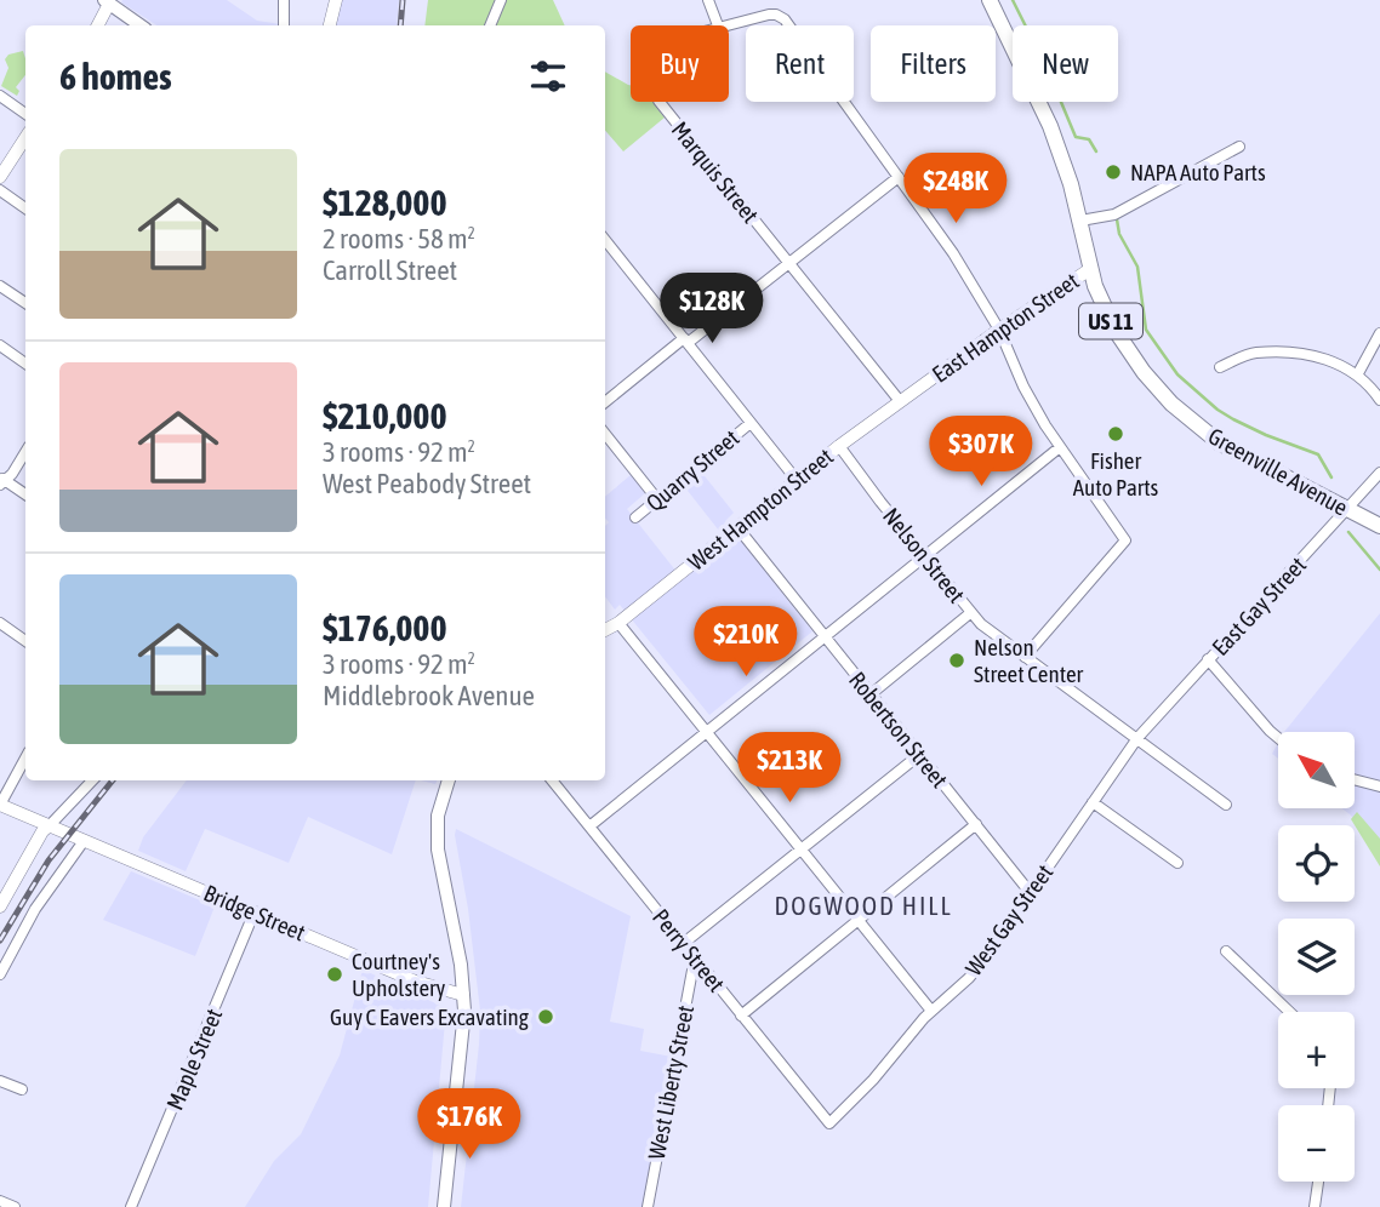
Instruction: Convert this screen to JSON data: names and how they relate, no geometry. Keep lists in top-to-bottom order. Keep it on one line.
{"streets":{"main road":["US 11","Greenville Avenue"],"street":["Marquis Street","East Hampton Street","Quarry Street","West Hampton Street","Nelson Street","East Gay Street","Robertson Street","Bridge Street","West Gay Street","Perry Street","Maple Street","West Liberty Street"]},"crossings":[["Marquis Street","East Hampton Street"],["East Hampton Street","Greenville Avenue"],["East Hampton Street","West Hampton Street"],["East Hampton Street","Nelson Street"],["Greenville Avenue","East Gay Street"],["West Hampton Street","Nelson Street"],["West Hampton Street","Robertson Street"],["Nelson Street","East Gay Street"],["Nelson Street","West Gay Street"],["East Gay Street","West Gay Street"],["Robertson Street","West Gay Street"],["Bridge Street","Maple Street"],["West Gay Street","Perry Street"],["Perry Street","West Liberty Street"]],"districts":["DOGWOOD HILL"],"places":["NAPA Auto Parts","Fisher Auto Parts","Nelson Street Center","Courtney's Upholstery","Guy C Eavers Excavating"],"north":"top left","page":{"chip":["Buy","Rent","Filters","New"],"heading":"6 homes","list":[{"name":"$128,000","note":"2 rooms · 58 m² · Carroll Street"},{"name":"$210,000","note":"3 rooms · 92 m² · West Peabody Street"},{"name":"$176,000","note":"3 rooms · 92 m² · Middlebrook Avenue"}],"price":["$248K","$128K","$307K","$210K","$213K","$176K"],"map_buttons":["+","−"]}}
